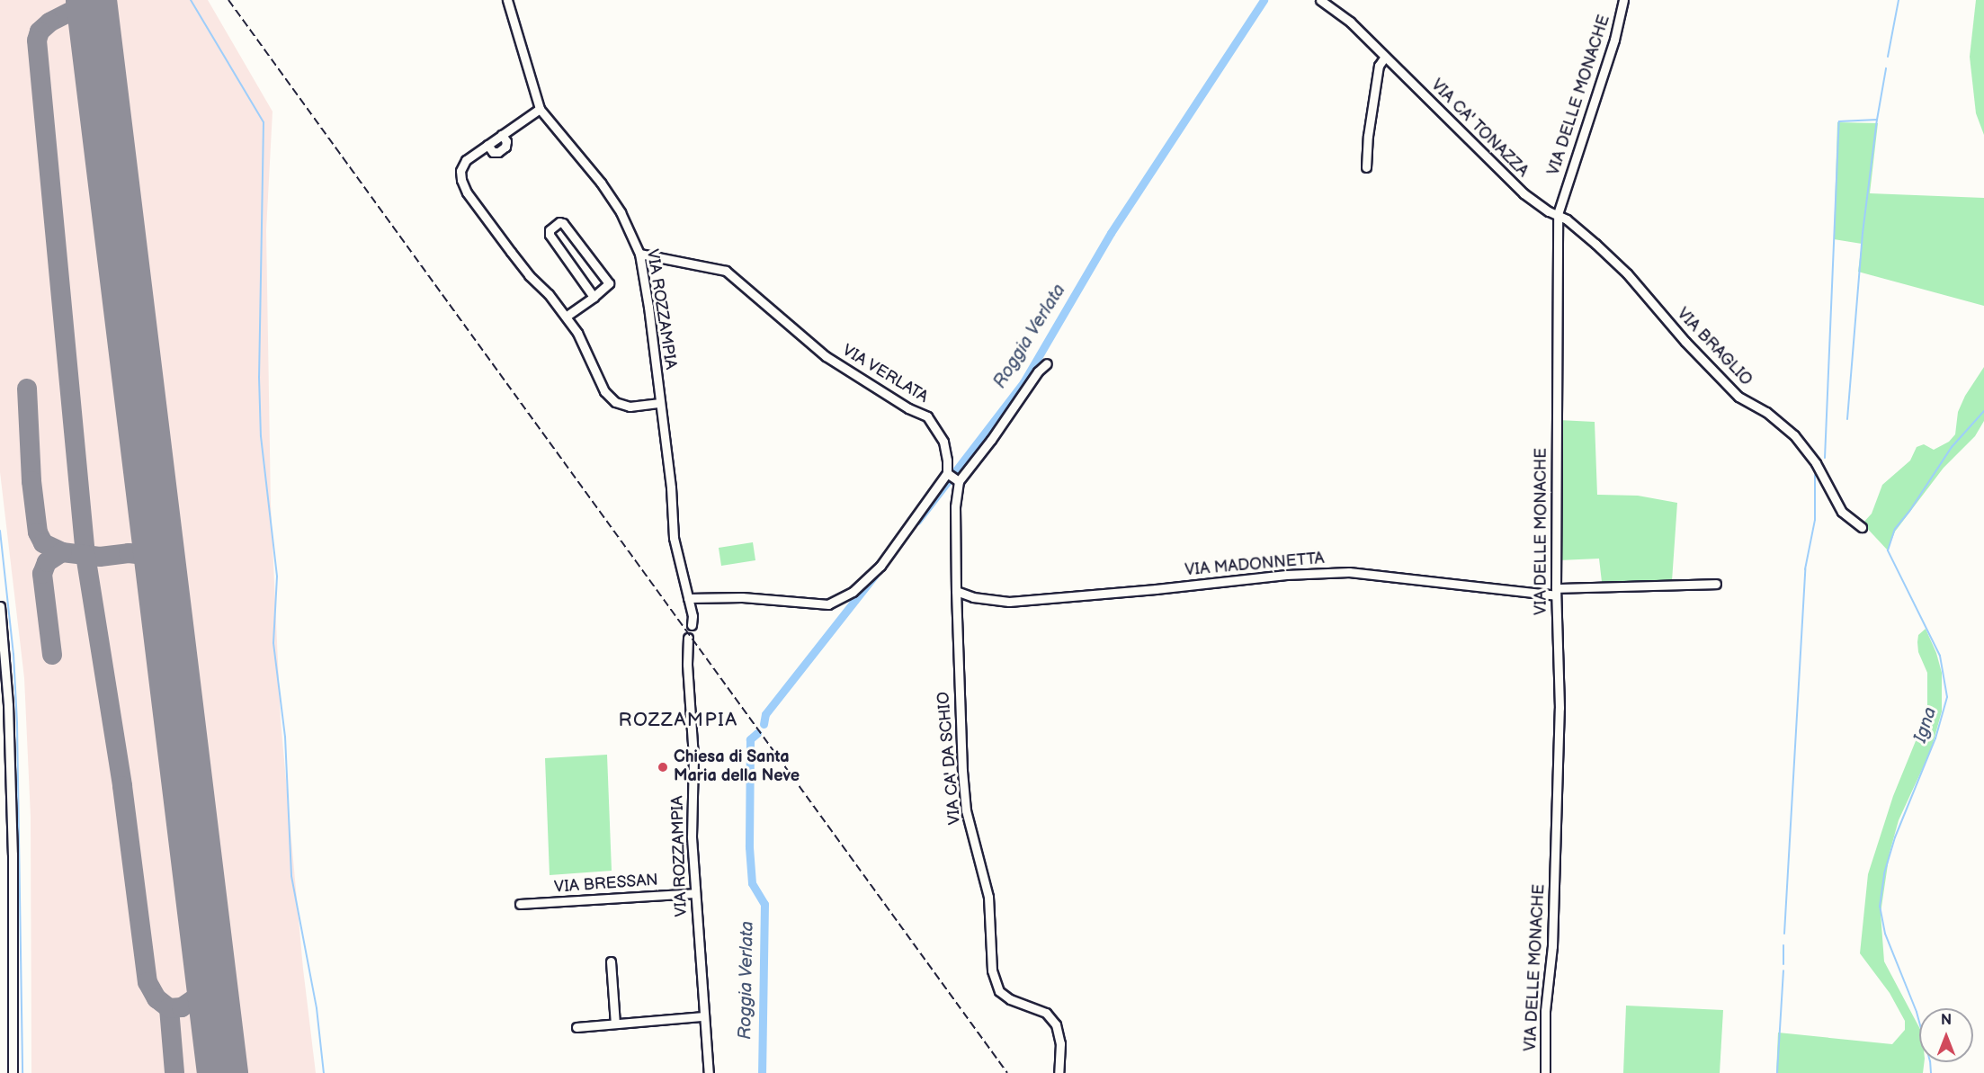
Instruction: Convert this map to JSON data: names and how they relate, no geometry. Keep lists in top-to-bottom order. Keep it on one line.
{"streets":{"street":["VIA DELLE MONACHE","VIA CA' TONAZZA","VIA ROZZAMPIA","VIA BRAGLIO","VIA VERLATA","VIA MADONNETTA","VIA CA' DA SCHIO","VIA BRESSAN"]},"crossings":[["VIA DELLE MONACHE","VIA CA' TONAZZA"],["VIA DELLE MONACHE","VIA BRAGLIO"],["VIA DELLE MONACHE","VIA MADONNETTA"],["VIA CA' TONAZZA","VIA BRAGLIO"],["VIA ROZZAMPIA","VIA VERLATA"],["VIA ROZZAMPIA","VIA BRESSAN"],["VIA VERLATA","VIA CA' DA SCHIO"],["VIA MADONNETTA","VIA CA' DA SCHIO"]],"districts":["ROZZAMPIA"],"water":["Roggia Verlata","Igna"],"places":["Chiesa di Santa Maria della Neve"],"north":"top"}
